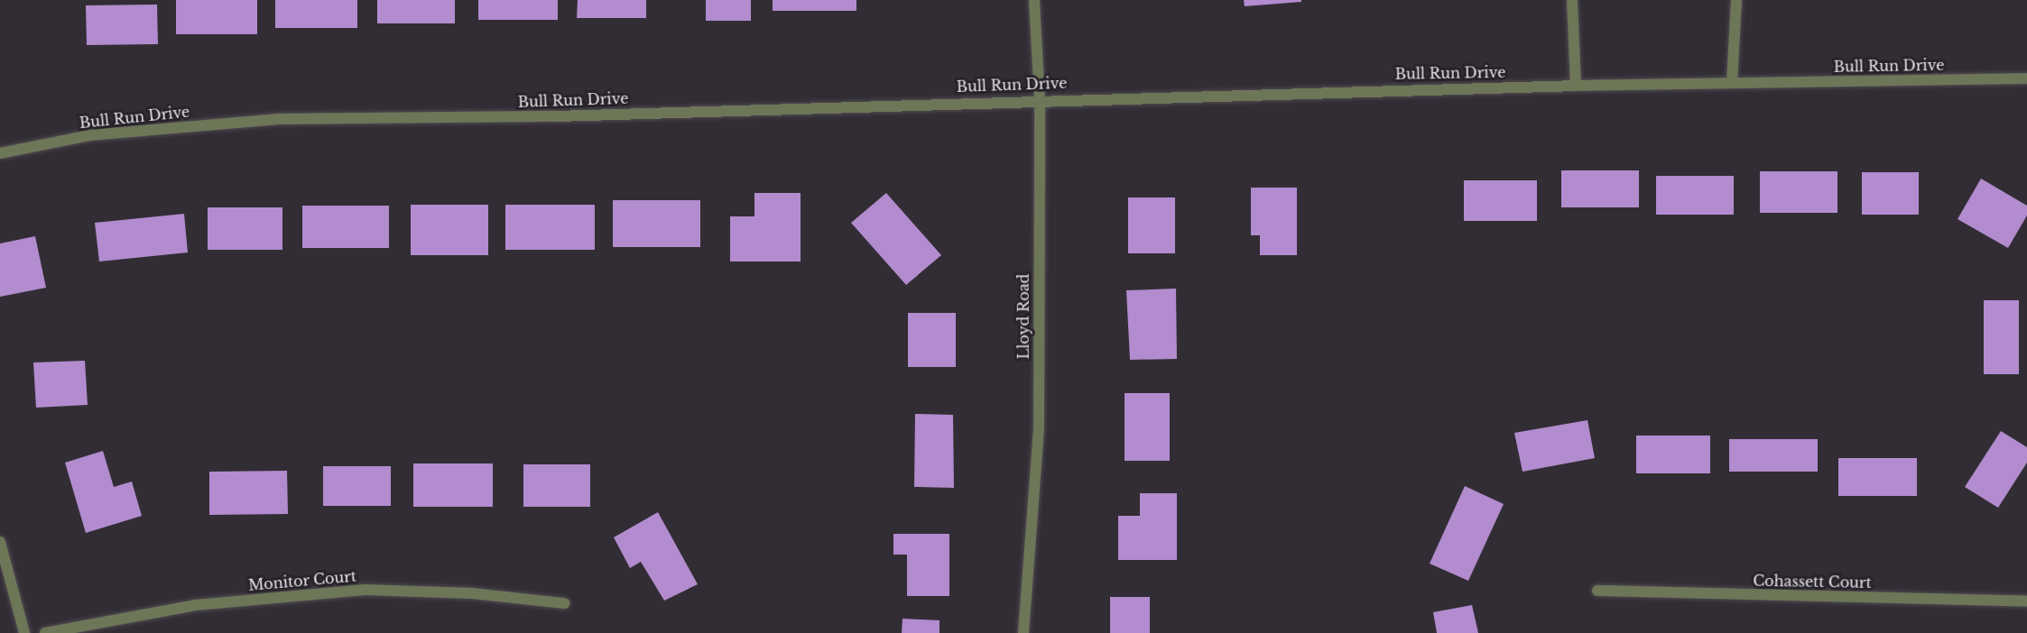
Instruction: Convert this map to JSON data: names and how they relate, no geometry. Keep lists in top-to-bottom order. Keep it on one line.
{"streets":{"street":["Bull Run Drive","Lloyd Road","Monitor Court","Cohassett Court"]},"crossings":[["Bull Run Drive","Lloyd Road"]]}
